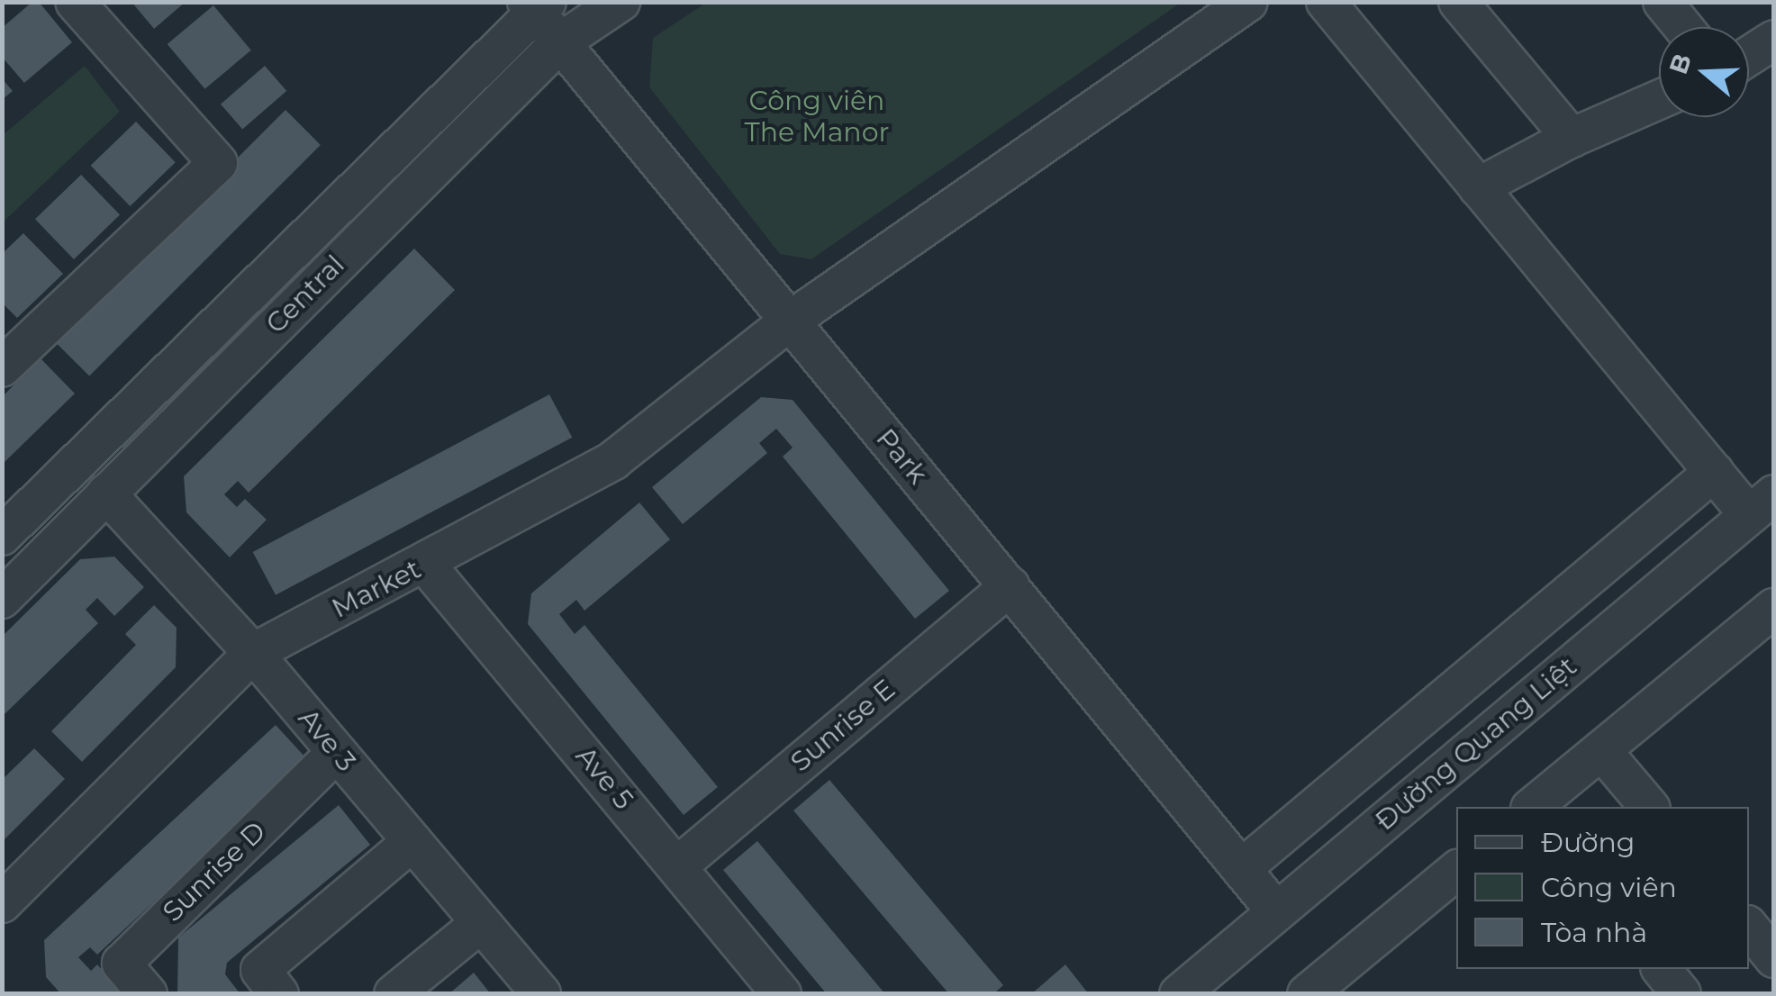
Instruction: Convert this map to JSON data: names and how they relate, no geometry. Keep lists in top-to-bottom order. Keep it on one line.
{"streets":{"street":["Central","Park","Market","Sunrise E","Ave 3","Đường Quang Liệt","Ave 5","Sunrise D"]},"crossings":[["Central","Park"],["Central","Ave 3"],["Park","Market"],["Park","Sunrise E"],["Park","Đường Quang Liệt"],["Market","Ave 3"],["Market","Ave 5"],["Sunrise E","Ave 5"],["Ave 3","Sunrise D"]],"parks":["Công viên The Manor"],"legend":["Đường","Công viên","Tòa nhà"],"north":"left"}
